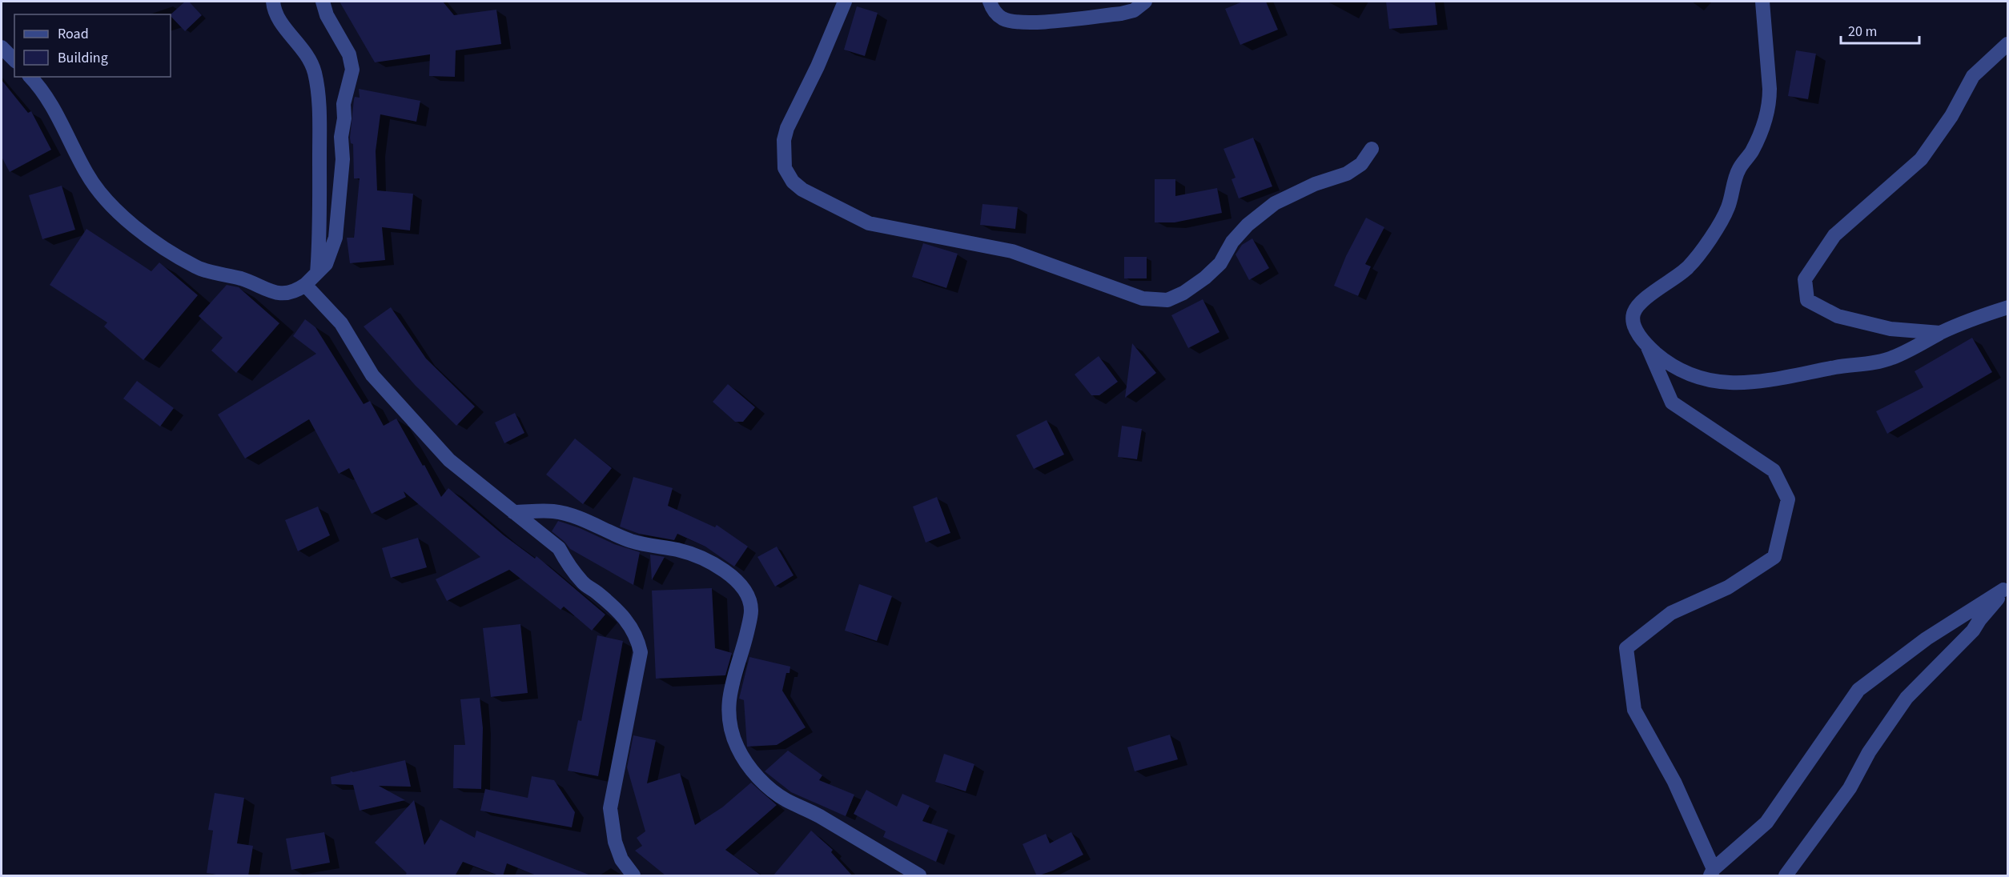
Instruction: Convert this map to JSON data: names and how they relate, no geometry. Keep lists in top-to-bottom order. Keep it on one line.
{"legend":["Road","Building"],"scale_bar":"20 m"}
